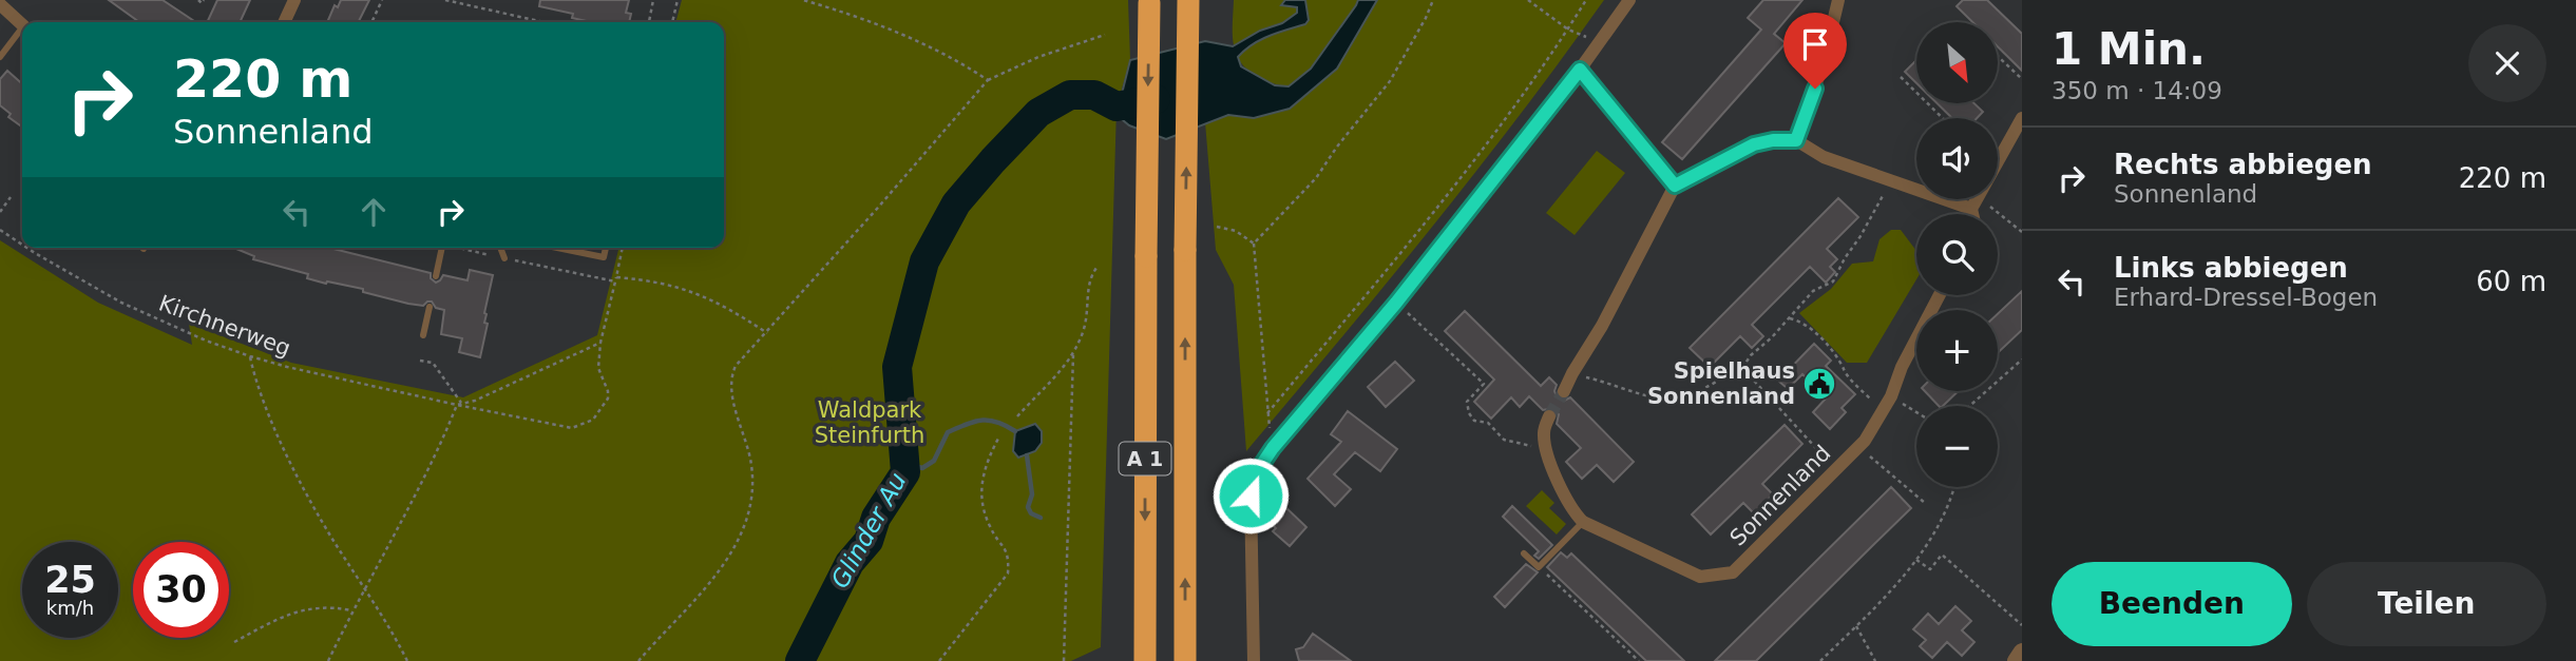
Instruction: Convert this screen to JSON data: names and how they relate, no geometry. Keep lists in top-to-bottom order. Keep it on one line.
{"streets":{"highway":["A 1"],"street":["Sonnenland"],"path":["Kirchnerweg"]},"water":["Glinder Au"],"parks":["Waldpark Steinfurth"],"places":{"public building":["Spielhaus Sonnenland"]},"north":"bottom right","page":{"heading":["1 Min.","350 m · 14:09"],"map_buttons":["+","−"],"turn":["220 m","Sonnenland"],"list":[{"name":"Rechts abbiegen","note":"Sonnenland","value":"220 m"},{"name":"Links abbiegen","note":"Erhard-Dressel-Bogen","value":"60 m"}],"speed":"25 km/h","limit":"30","buttons":["Beenden","Teilen"]}}
